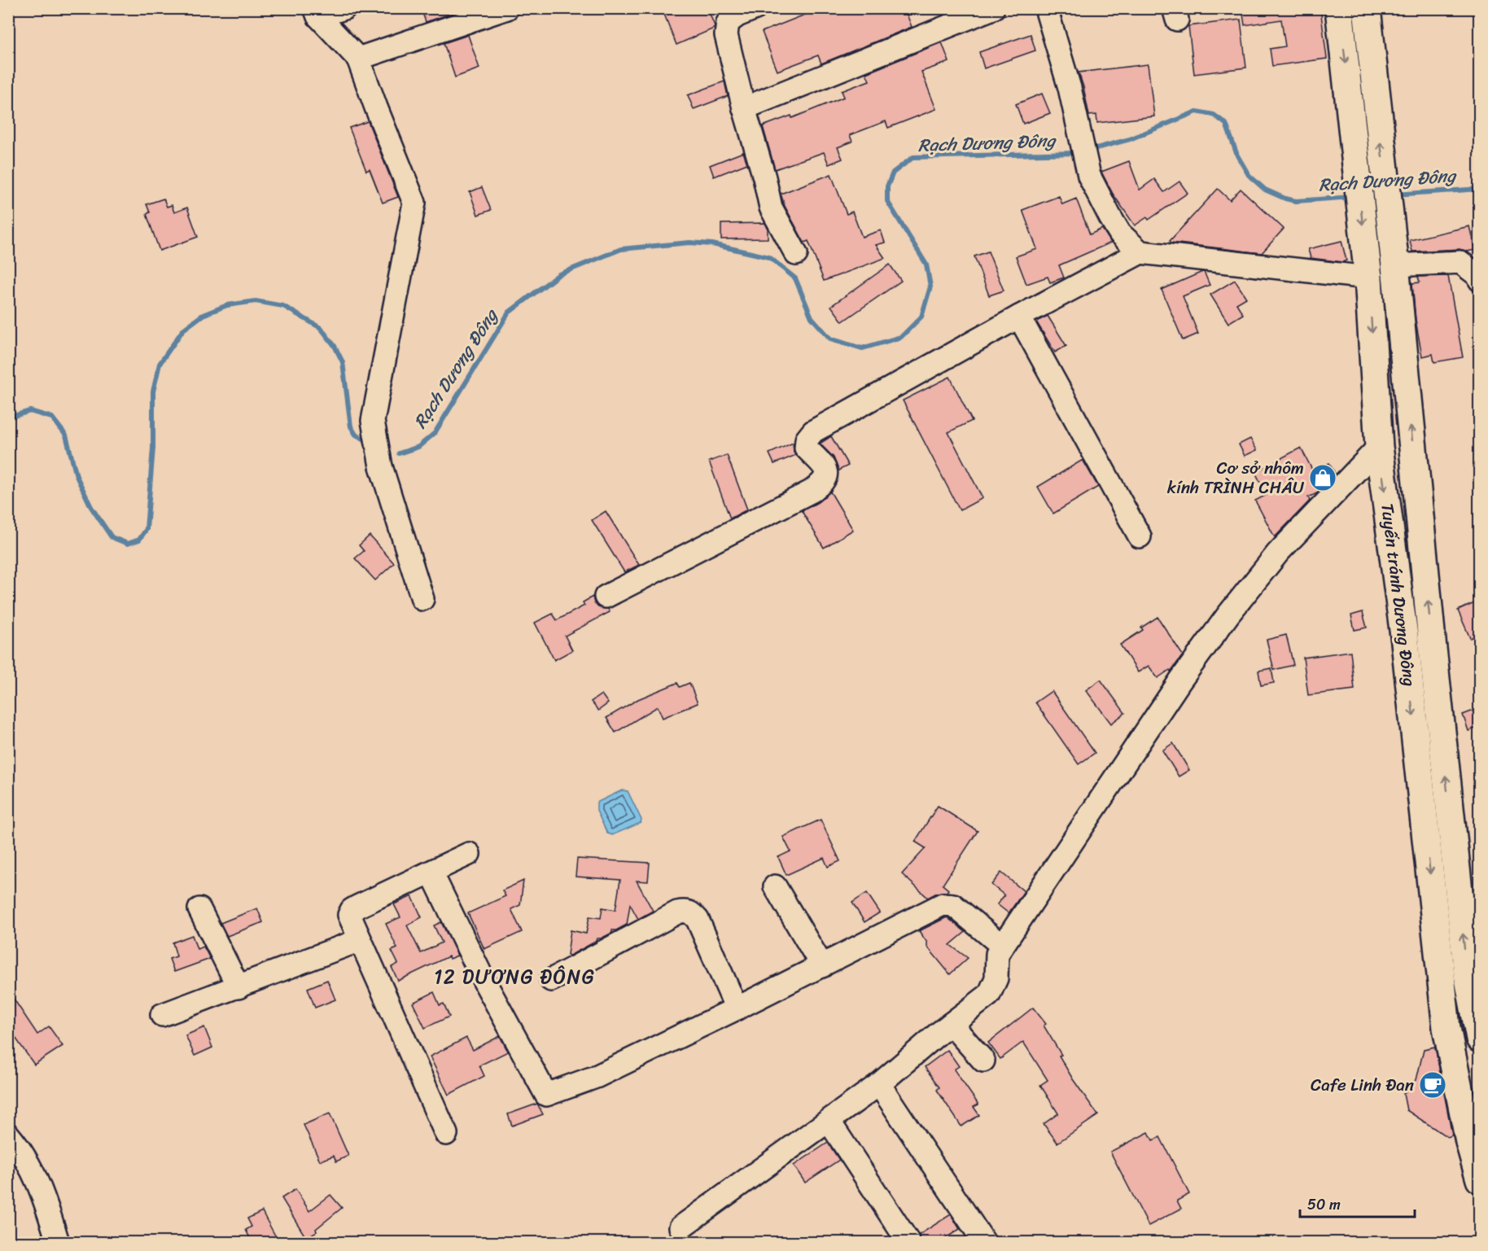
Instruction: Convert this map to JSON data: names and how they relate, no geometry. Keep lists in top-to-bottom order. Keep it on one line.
{"streets":{"main road":["Tuyến tránh Dương Đông"]},"districts":["12 DƯƠNG ĐÔNG"],"water":["Rạch Dương Đông"],"places":{"shop":["Cơ sở nhôm kính TRÌNH CHÂU"],"cafe":["Cafe Linh Đan"]},"scale_bar":"50 m"}
